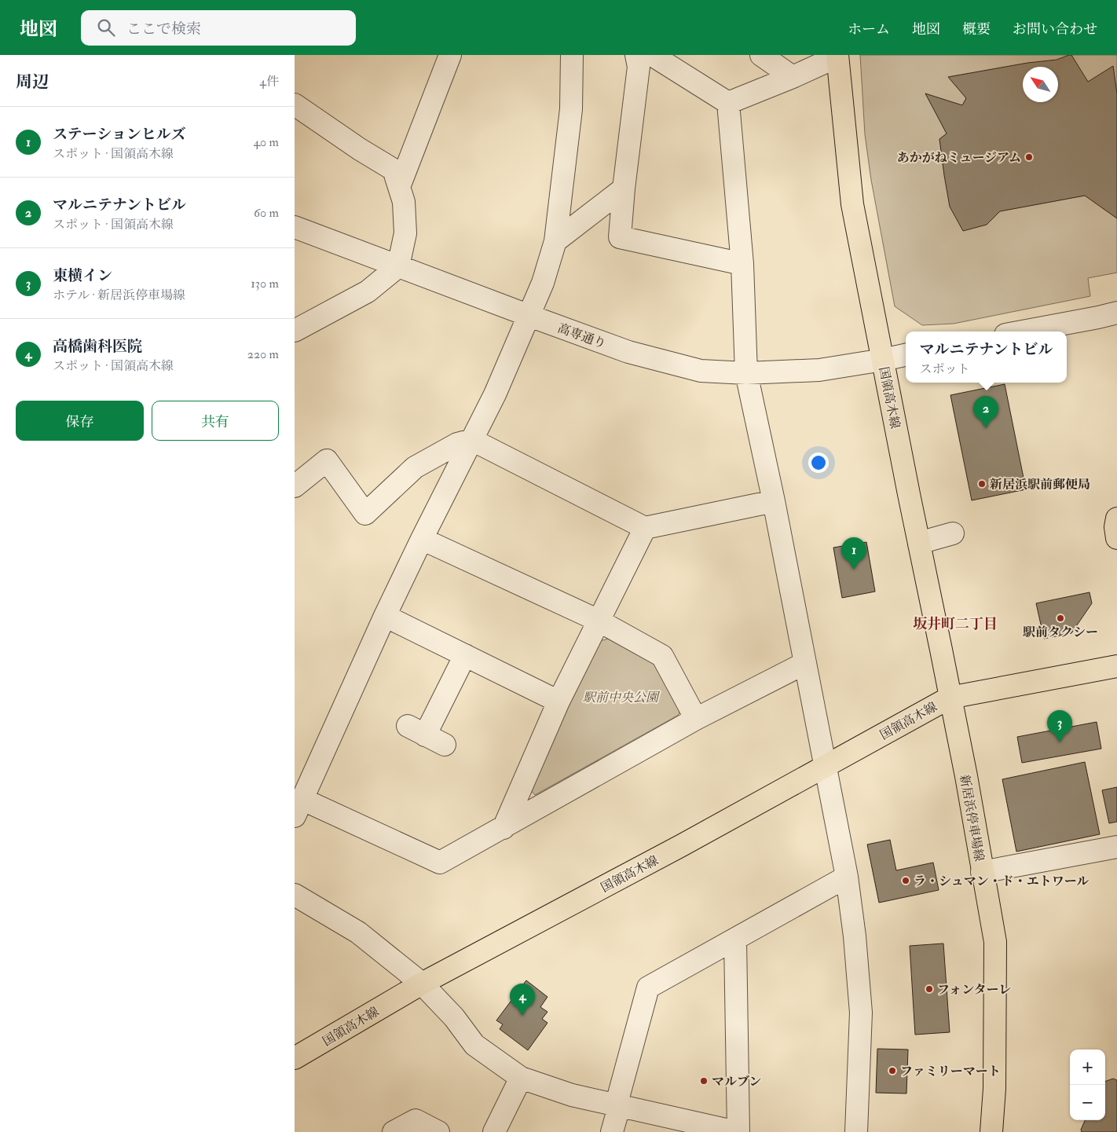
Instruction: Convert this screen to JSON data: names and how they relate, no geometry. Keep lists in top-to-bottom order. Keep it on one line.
{"streets":{"main road":["国領高木線","新居浜停車場線"],"street":["高専通り"]},"crossings":[["高専通り","国領高木線"],["国領高木線","新居浜停車場線"]],"districts":["坂井町二丁目"],"parks":["駅前中央公園"],"places":["あかがねミュージアム","新居浜駅前郵便局","駅前タクシー","ラ・シュマン・ド・エトワール","フォンターレ","ファミリーマート","マルブン"],"north":"top left","page":{"header":"地図","search":"ここで検索","nav":["ホーム","地図","概要","お問い合わせ"],"heading":["周辺","4件"],"list":[{"mark":"1","name":"ステーションヒルズ","note":"スポット · 国領高木線","value":"40 m"},{"mark":"2","name":"マルニテナントビル","note":"スポット · 国領高木線","value":"60 m"},{"mark":"3","name":"東横イン","note":"ホテル · 新居浜停車場線","value":"130 m"},{"mark":"4","name":"高橋歯科医院","note":"スポット · 国領高木線","value":"220 m"}],"popup":["マルニテナントビル","スポット"],"buttons":["保存","共有"],"pins":["2","1","3","4"],"map_buttons":["+","−"]}}
